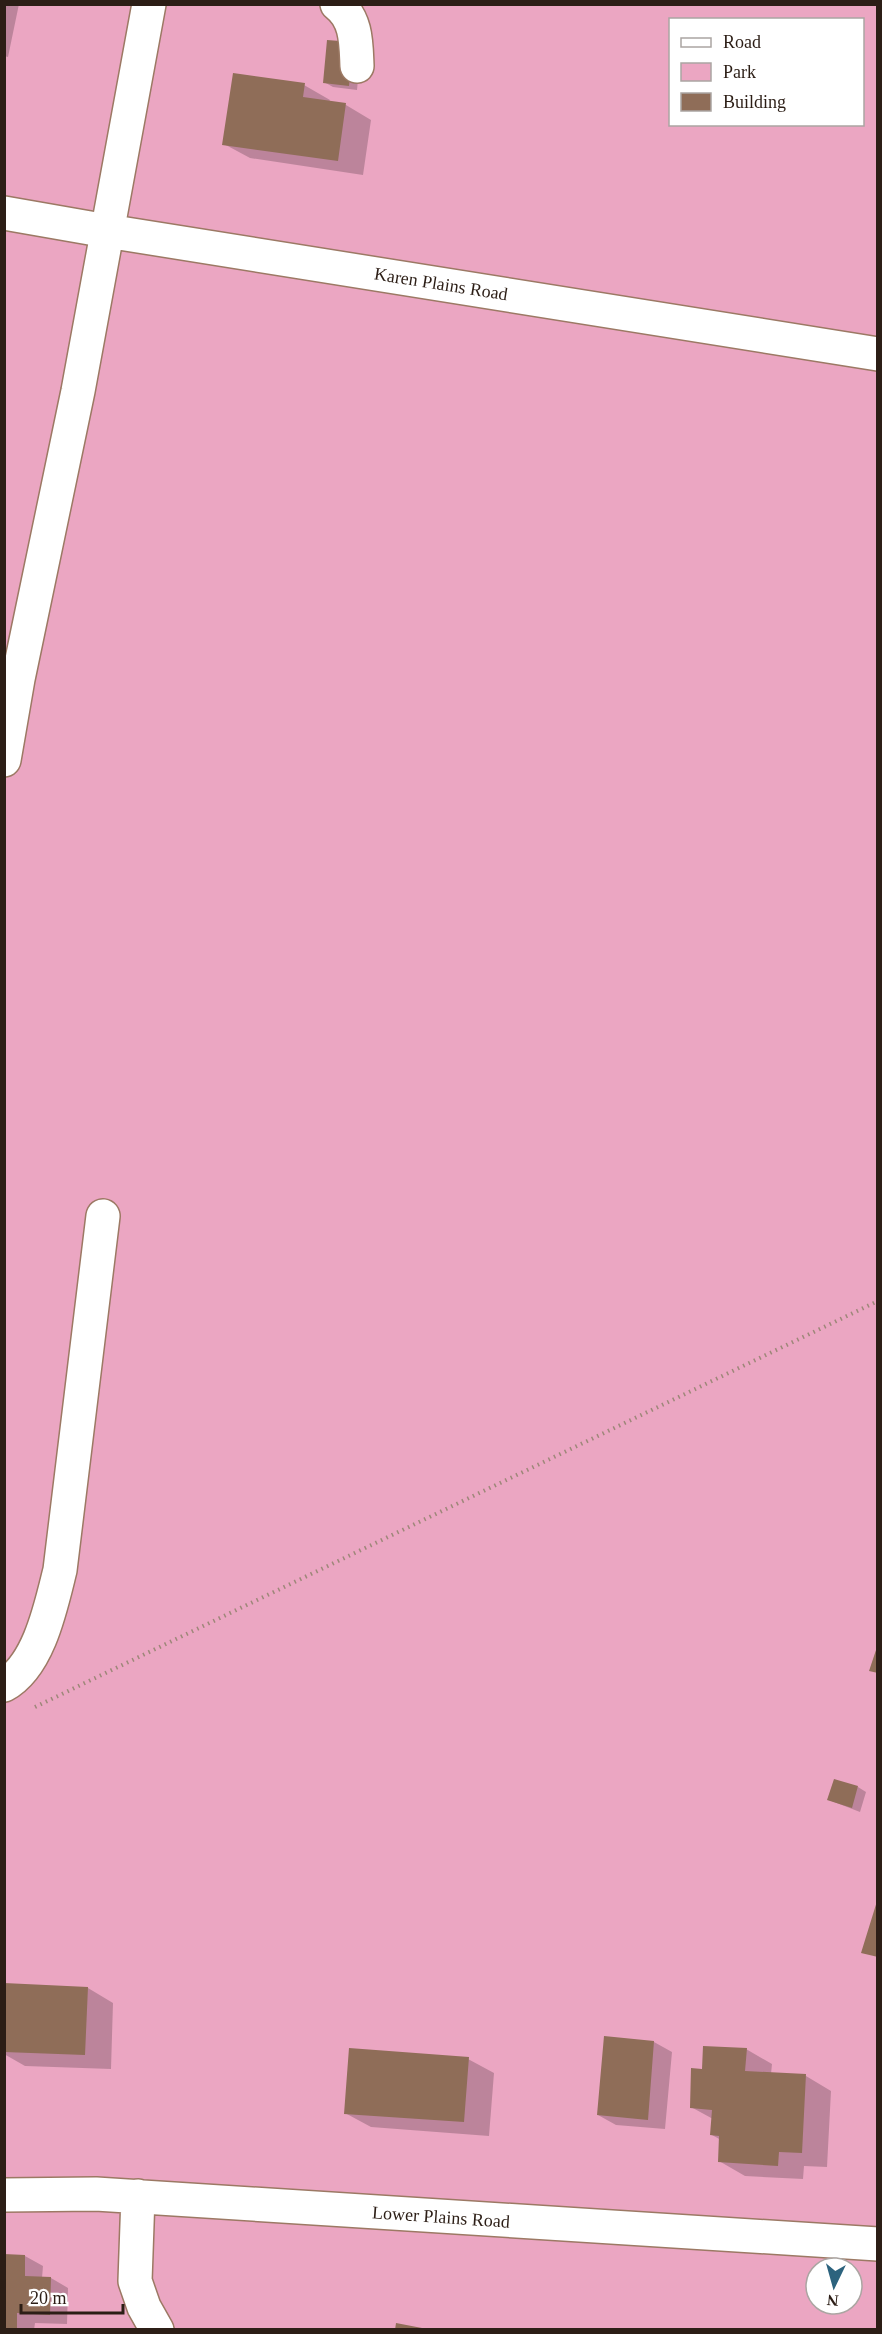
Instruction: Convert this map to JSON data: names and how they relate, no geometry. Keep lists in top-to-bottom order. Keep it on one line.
{"streets":{"street":["Karen Plains Road","Lower Plains Road"]},"legend":["Road","Park","Building"],"scale_bar":"20 m","north":"bottom"}
